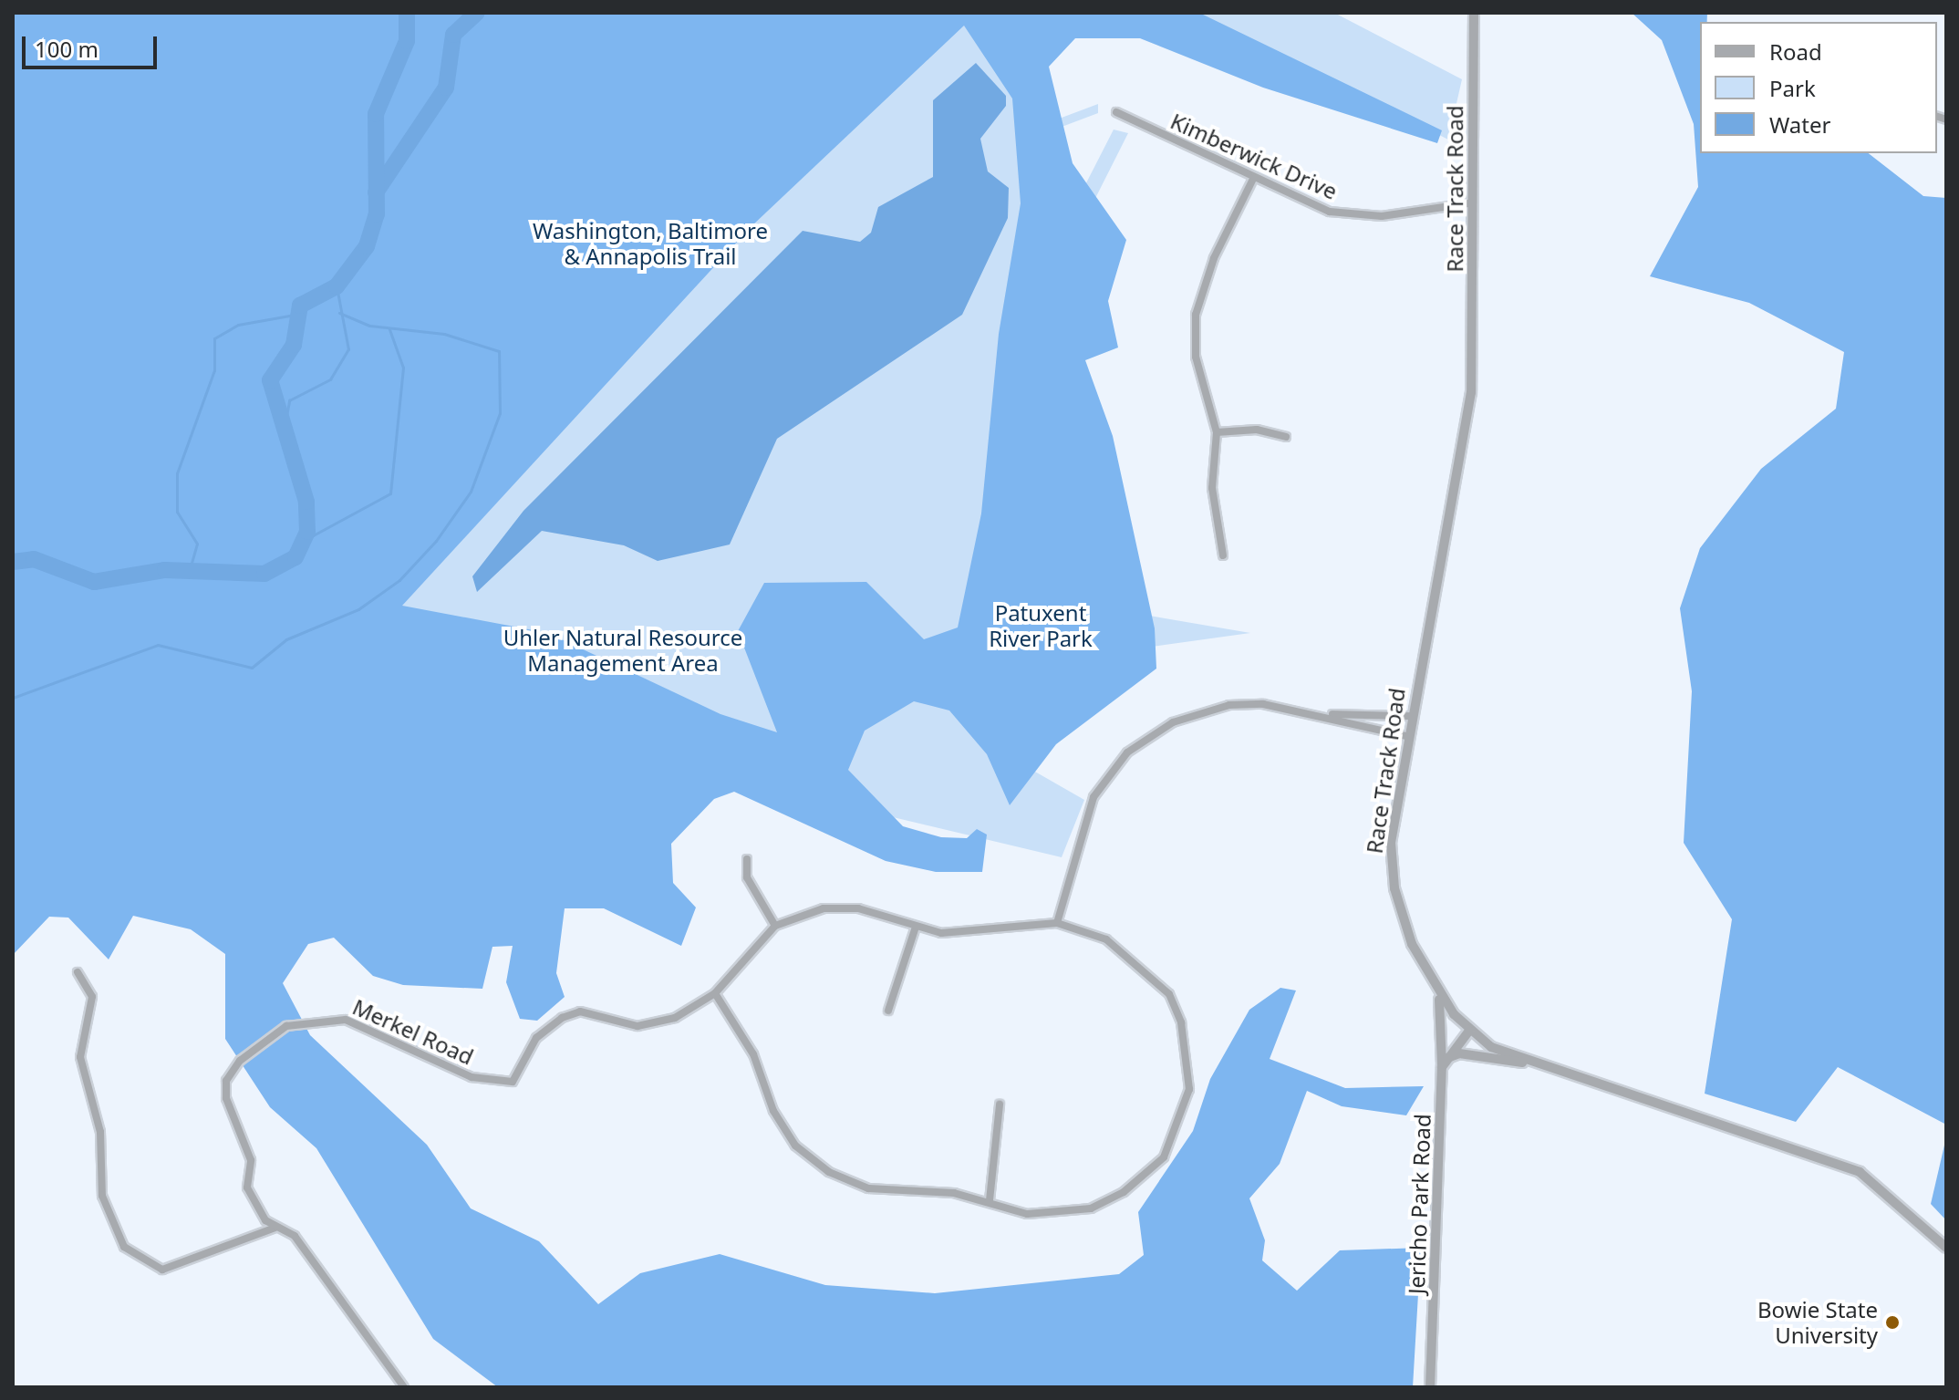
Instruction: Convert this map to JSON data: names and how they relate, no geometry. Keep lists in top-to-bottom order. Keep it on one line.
{"streets":{"street":["Kimberwick Drive","Race Track Road","Merkel Road","Jericho Park Road"]},"crossings":[["Kimberwick Drive","Race Track Road"],["Race Track Road","Jericho Park Road"]],"parks":["Washington, Baltimore & Annapolis Trail","Patuxent River Park","Uhler Natural Resource Management Area"],"places":["Bowie State University"],"legend":["Road","Park","Water"],"scale_bar":"100 m"}
